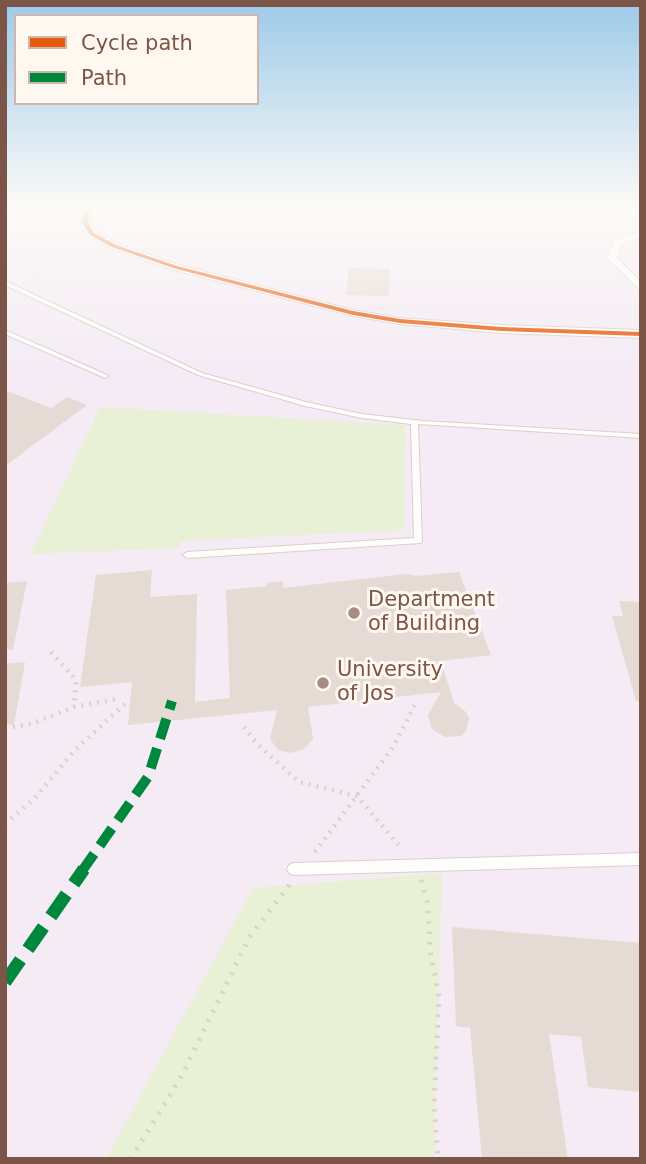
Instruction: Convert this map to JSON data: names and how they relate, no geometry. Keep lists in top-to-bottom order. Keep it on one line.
{"places":["Department of Building","University of Jos"],"legend":["Cycle path","Path"]}
